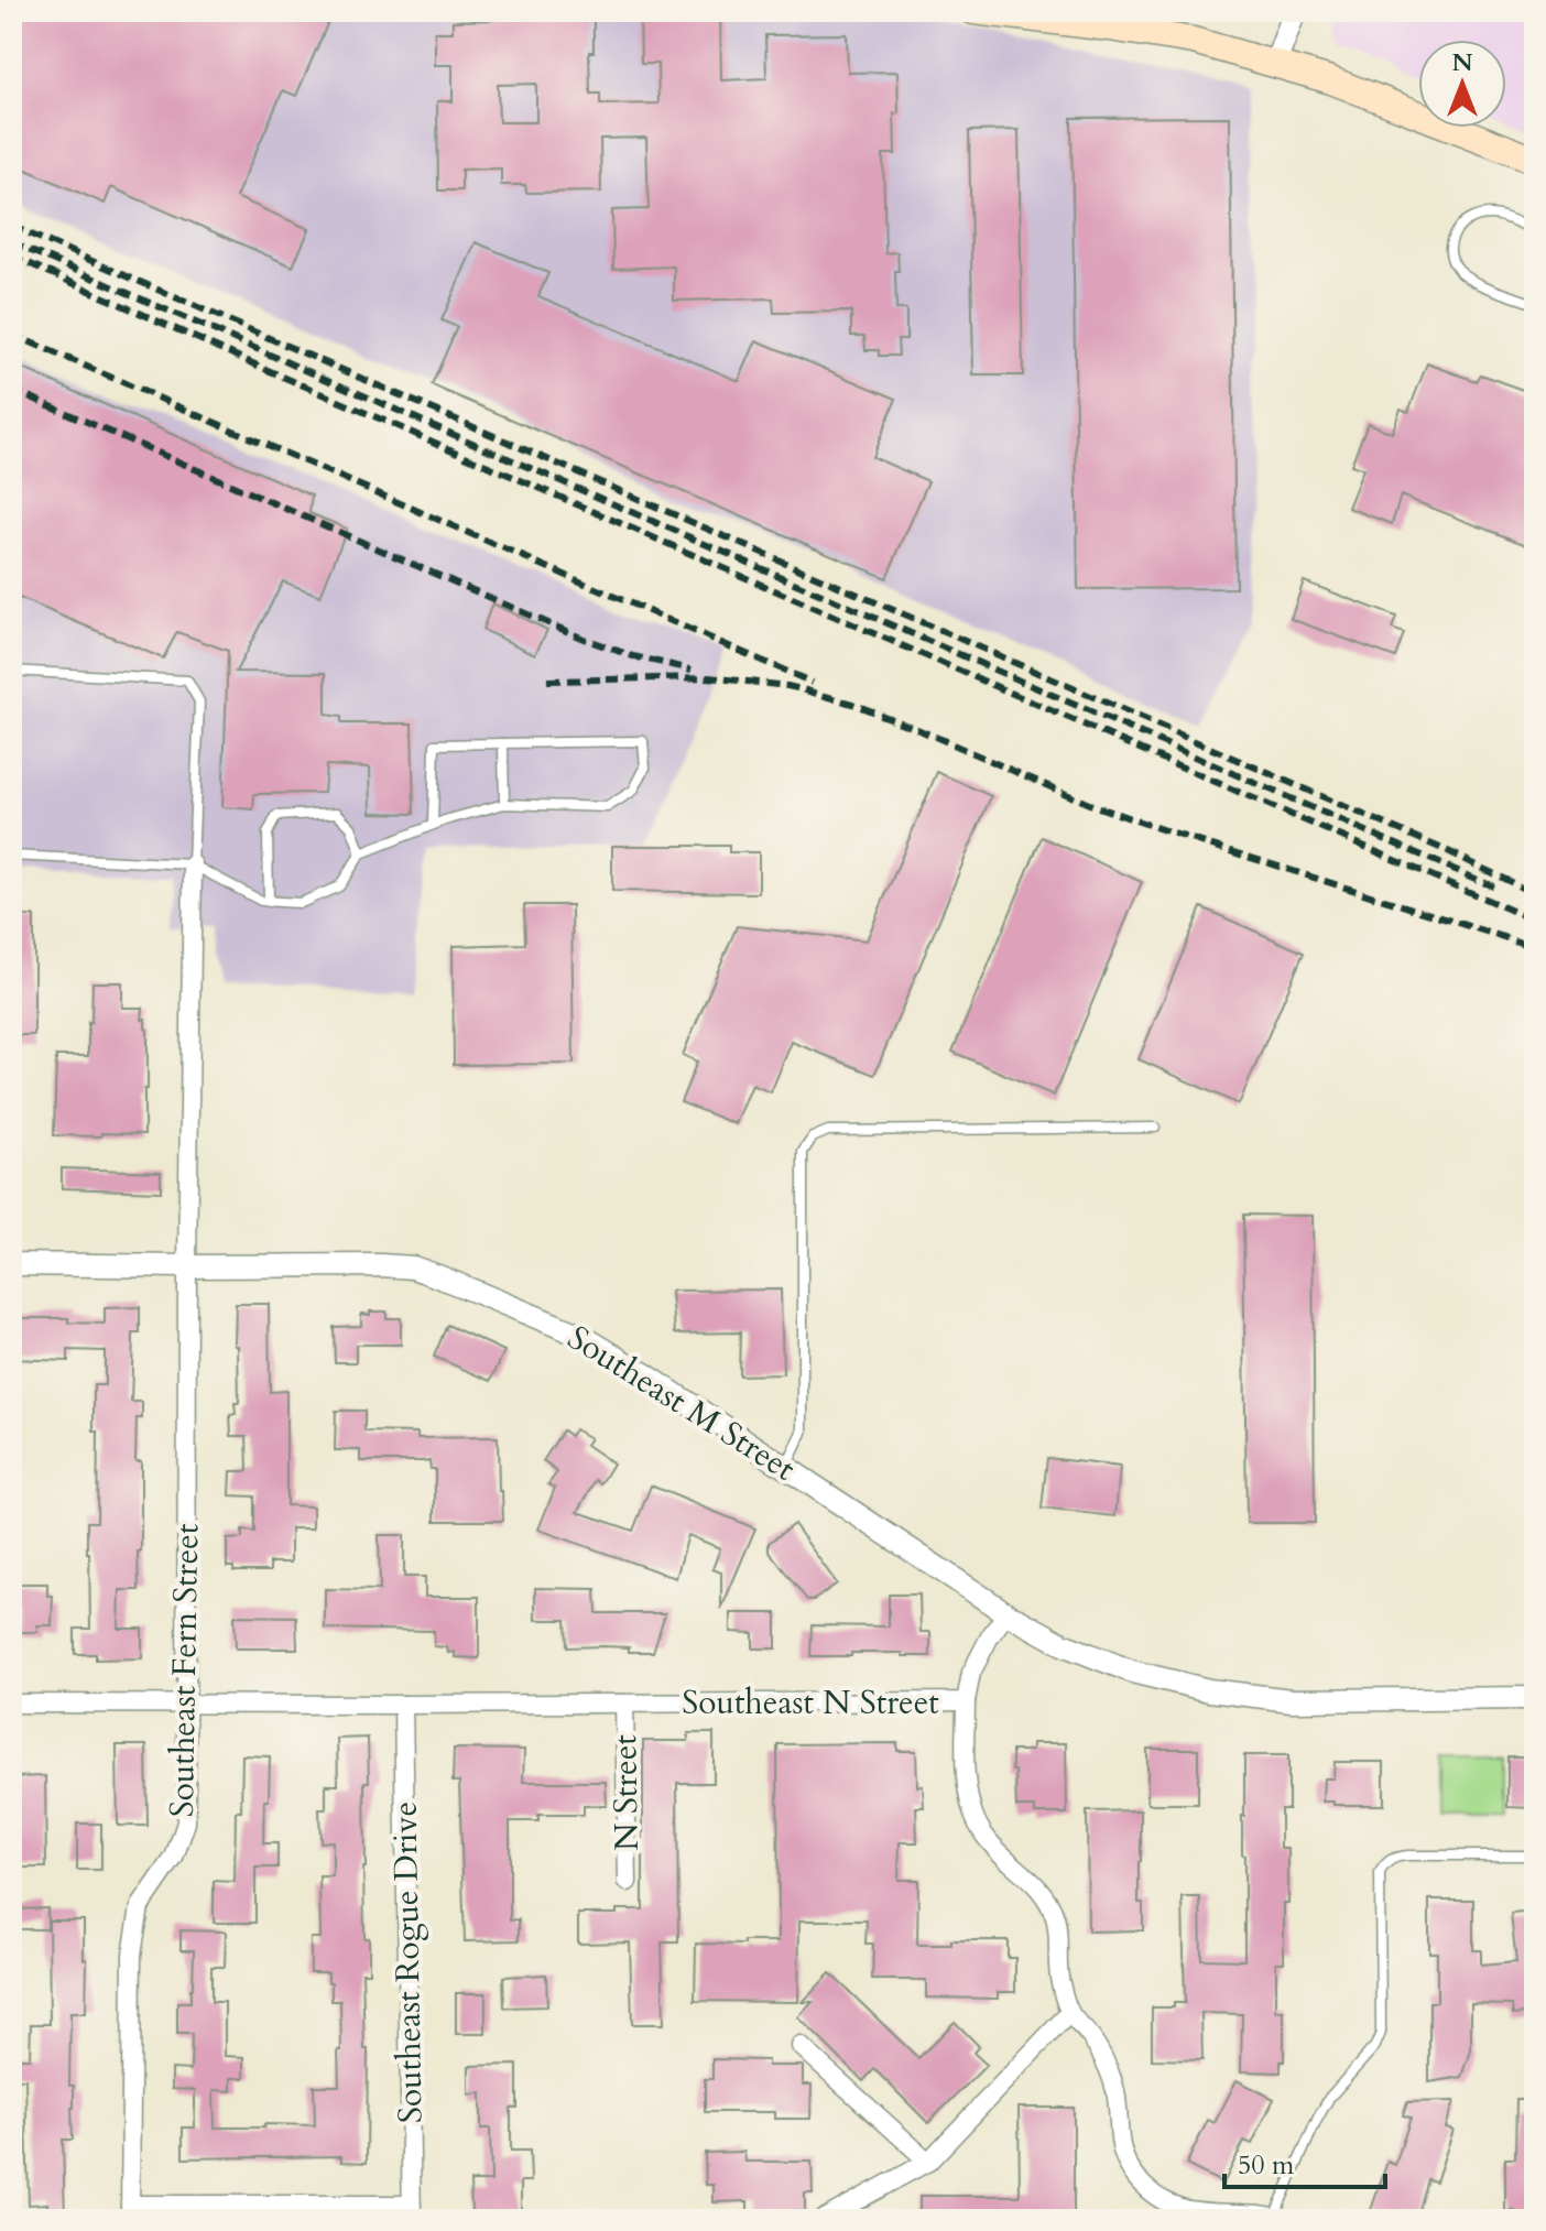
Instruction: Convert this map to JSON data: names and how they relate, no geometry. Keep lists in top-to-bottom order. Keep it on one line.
{"streets":{"street":["Southeast M Street","Southeast Fern Street","Southeast N Street","N Street","Southeast Rogue Drive"]},"crossings":[["Southeast M Street","Southeast Fern Street"],["Southeast M Street","Southeast N Street"],["Southeast Fern Street","Southeast N Street"],["Southeast N Street","N Street"],["Southeast N Street","Southeast Rogue Drive"]],"scale_bar":"50 m","north":"top"}
